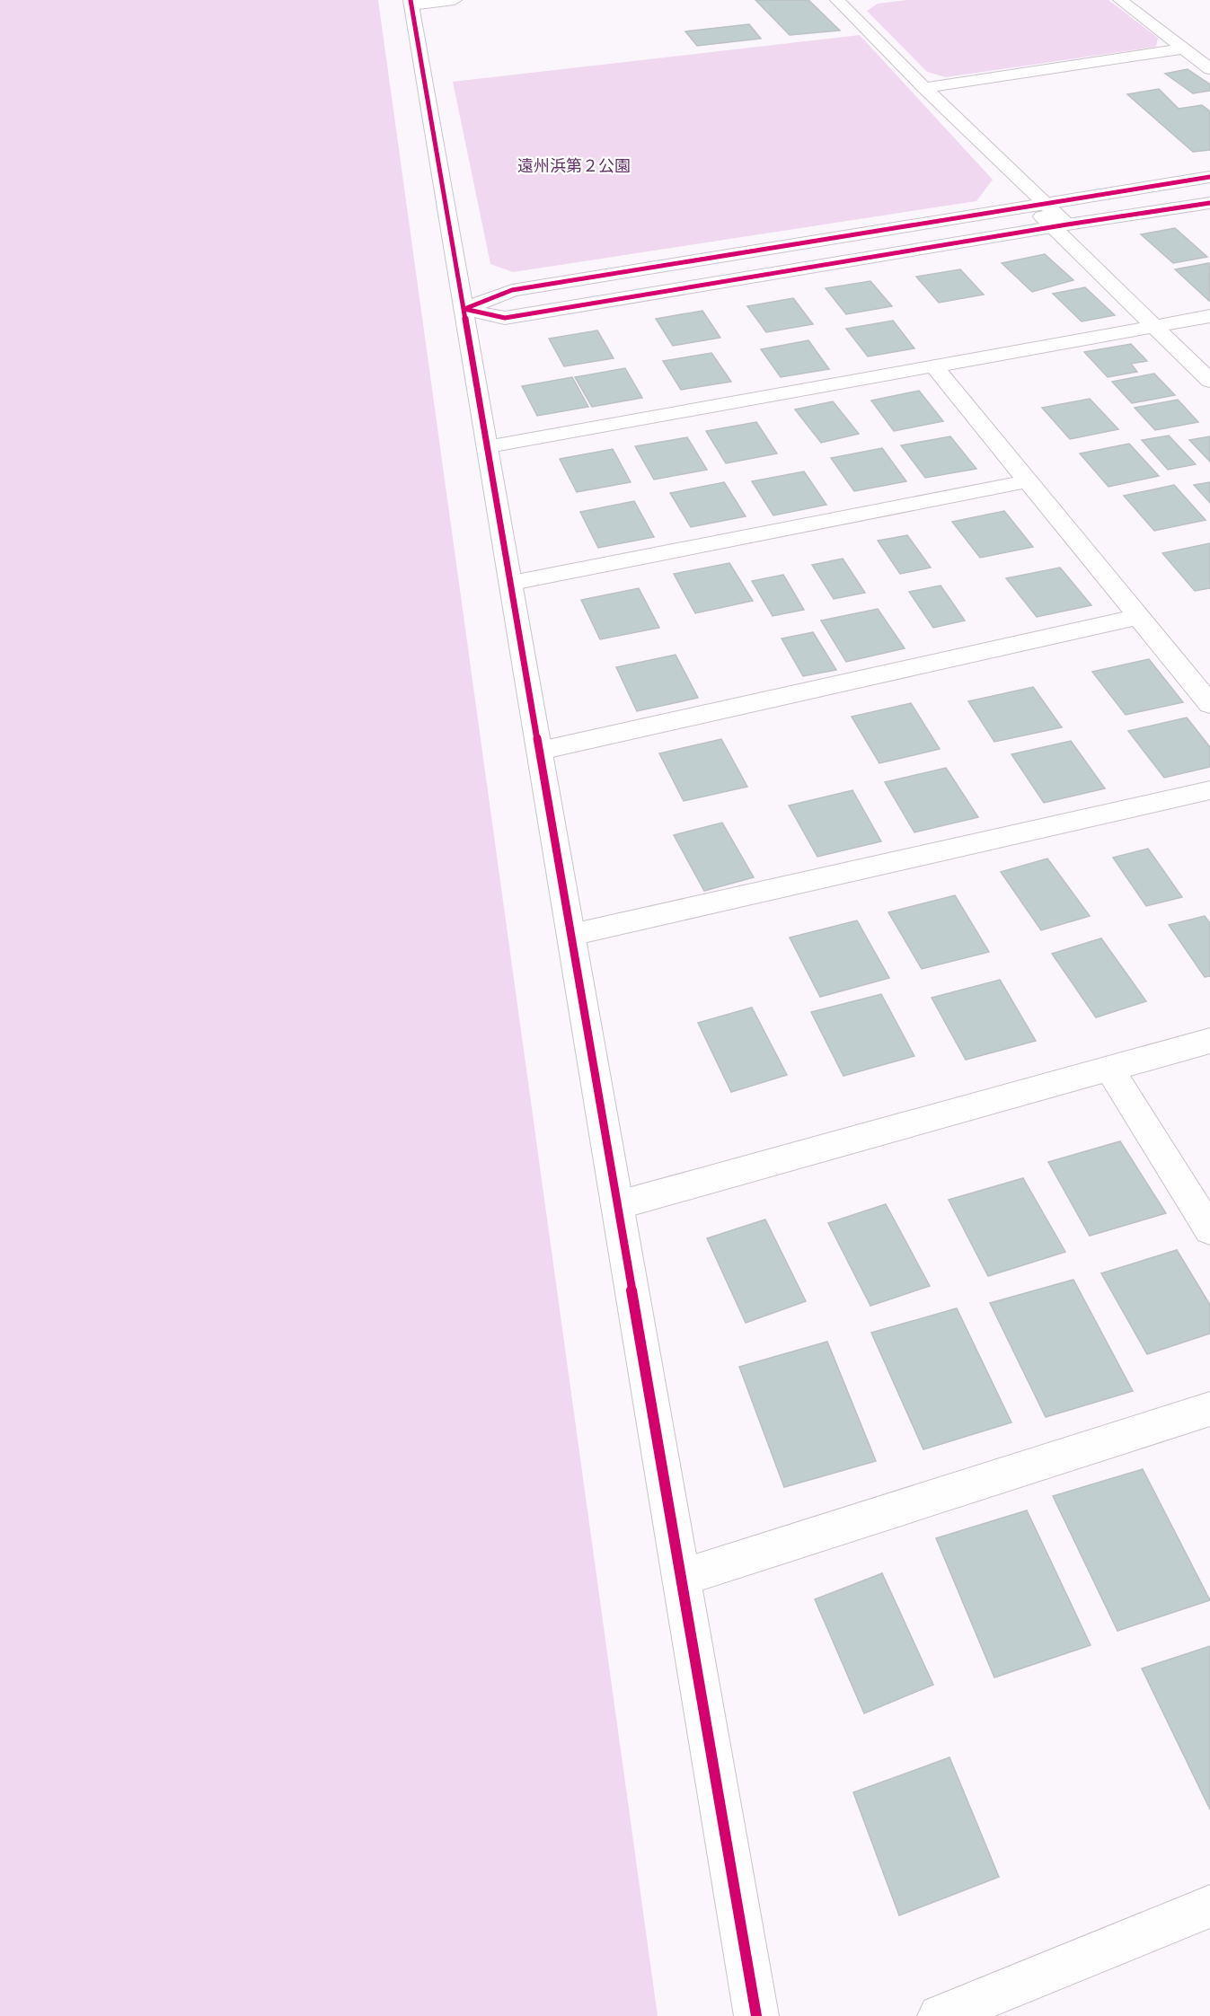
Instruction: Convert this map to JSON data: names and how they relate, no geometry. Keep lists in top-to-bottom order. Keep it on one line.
{"parks":["遠州浜第２公園"]}
